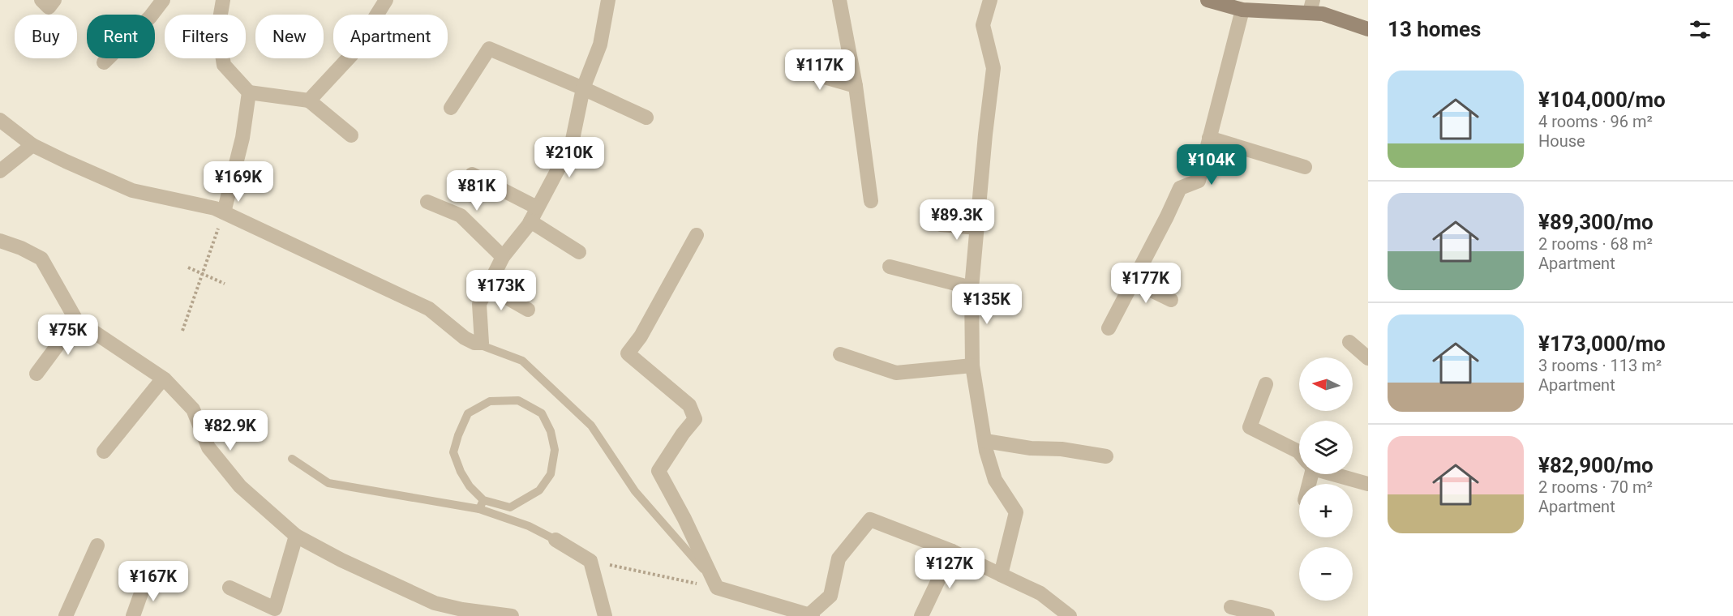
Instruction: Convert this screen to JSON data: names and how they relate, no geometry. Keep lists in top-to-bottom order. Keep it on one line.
{"north":"left","page":{"heading":"13 homes","chip":["Buy","Rent","Filters","New","Apartment"],"price":["¥117K","¥210K","¥104K","¥169K","¥81K","¥89.3K","¥177K","¥173K","¥135K","¥75K","¥82.9K","¥127K","¥167K"],"list":[{"name":"¥104,000/mo","note":"4 rooms · 96 m² · House"},{"name":"¥89,300/mo","note":"2 rooms · 68 m² · Apartment"},{"name":"¥173,000/mo","note":"3 rooms · 113 m² · Apartment"},{"name":"¥82,900/mo","note":"2 rooms · 70 m² · Apartment"}],"map_buttons":["+","−"]}}
